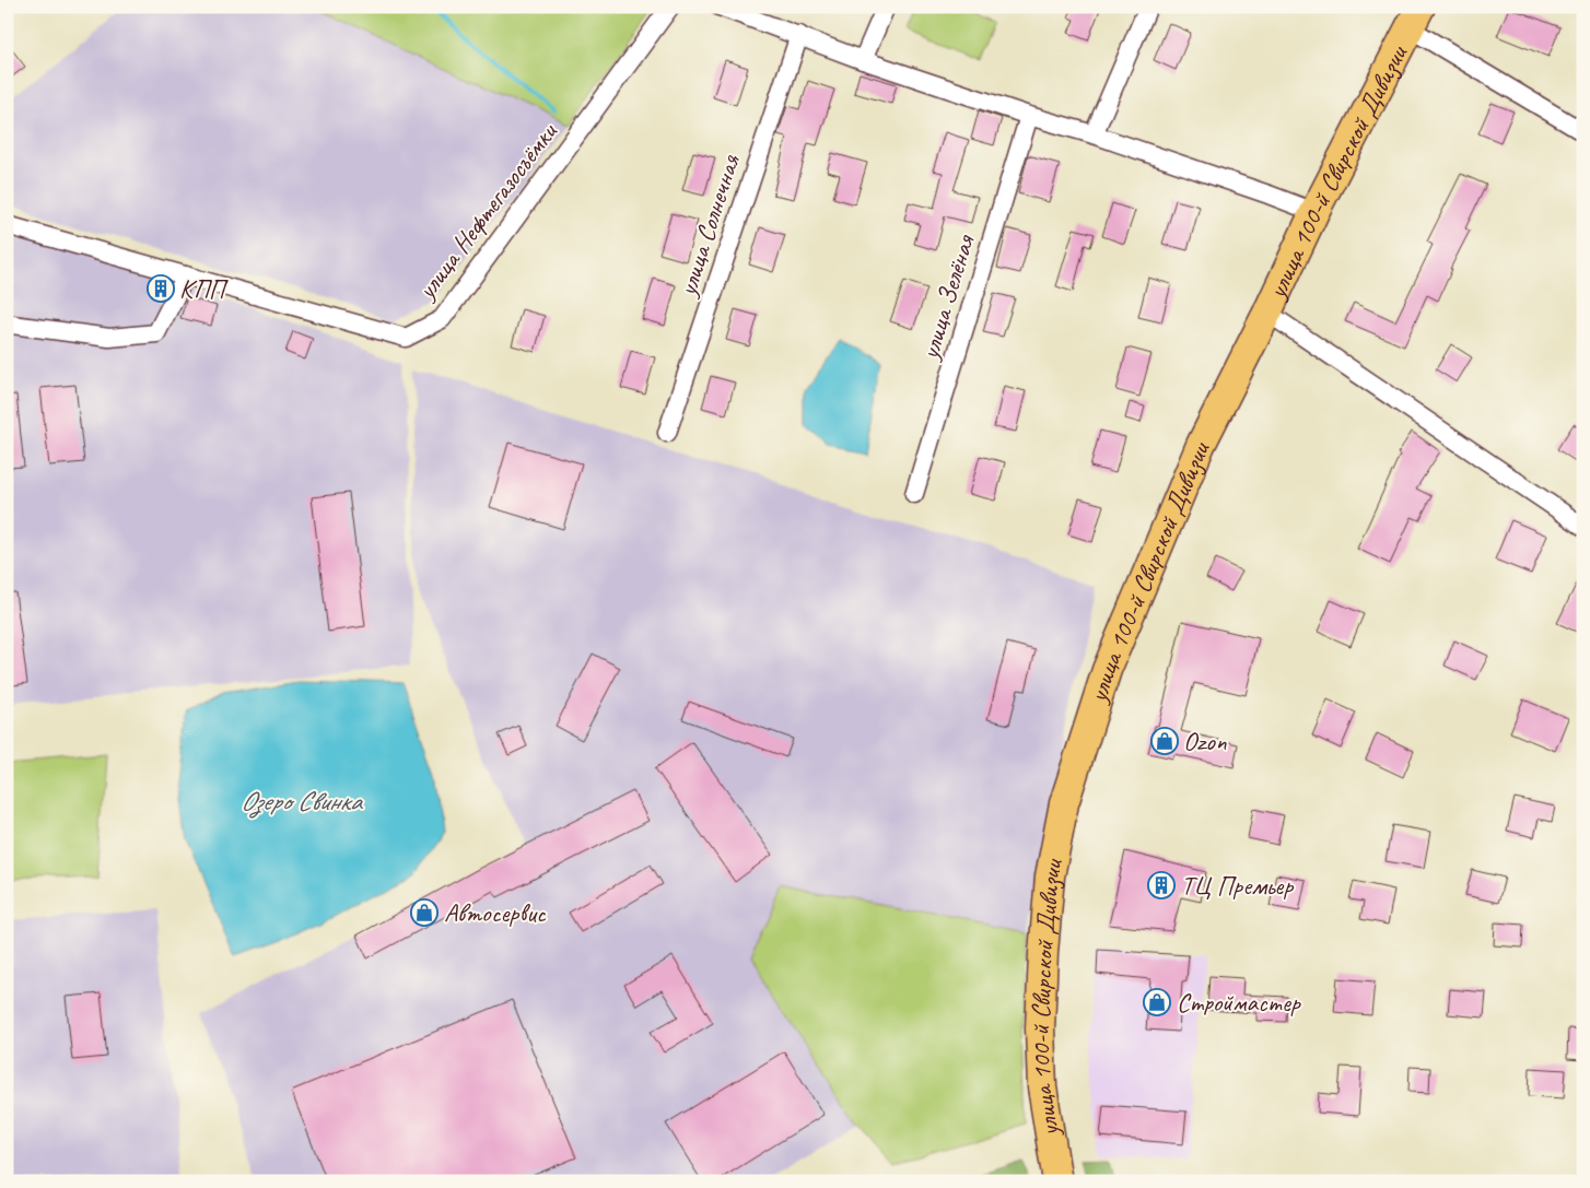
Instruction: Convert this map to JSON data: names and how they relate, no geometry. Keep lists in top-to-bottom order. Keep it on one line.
{"streets":{"main road":["улица 100-й Свирской Дивизии"],"street":["улица Нефтегазосъёмки","улица Солнечная","улица Зелёная"]},"water":["Озеро Свинка"],"places":{"building":["КПП","ТЦ Премьер"],"shop":["Ozon","Автосервис","Строймастер"]}}
